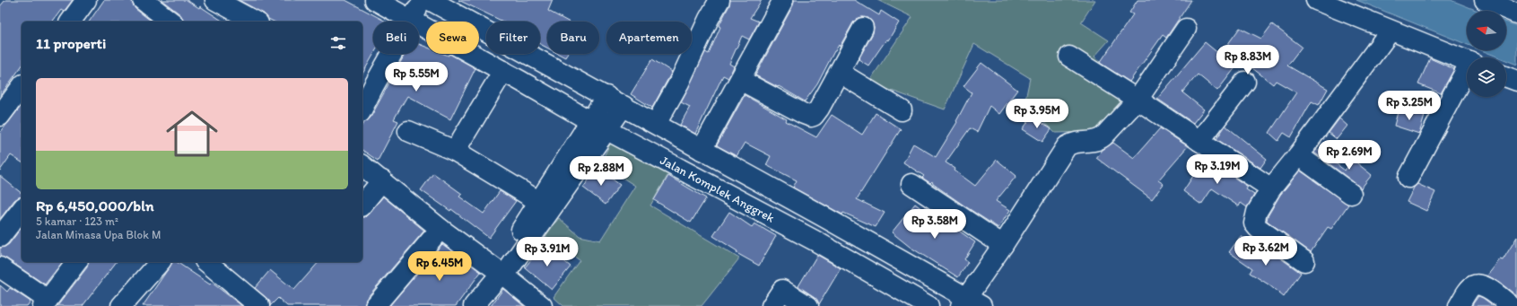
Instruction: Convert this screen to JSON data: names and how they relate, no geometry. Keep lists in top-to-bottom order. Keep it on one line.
{"streets":{"street":["Jalan Komplek Anggrek"]},"north":"left","page":{"chip":["Beli","Sewa","Filter","Baru","Apartemen"],"heading":"11 properti","price":["Rp 8.83M","Rp 5.55M","Rp 3.25M","Rp 3.95M","Rp 2.69M","Rp 3.19M","Rp 2.88M","Rp 3.58M","Rp 3.62M","Rp 3.91M","Rp 6.45M"],"list":[{"name":"Rp 6,450,000/bln","note":"5 kamar · 123 m² · Jalan Minasa Upa Blok M"}]}}
